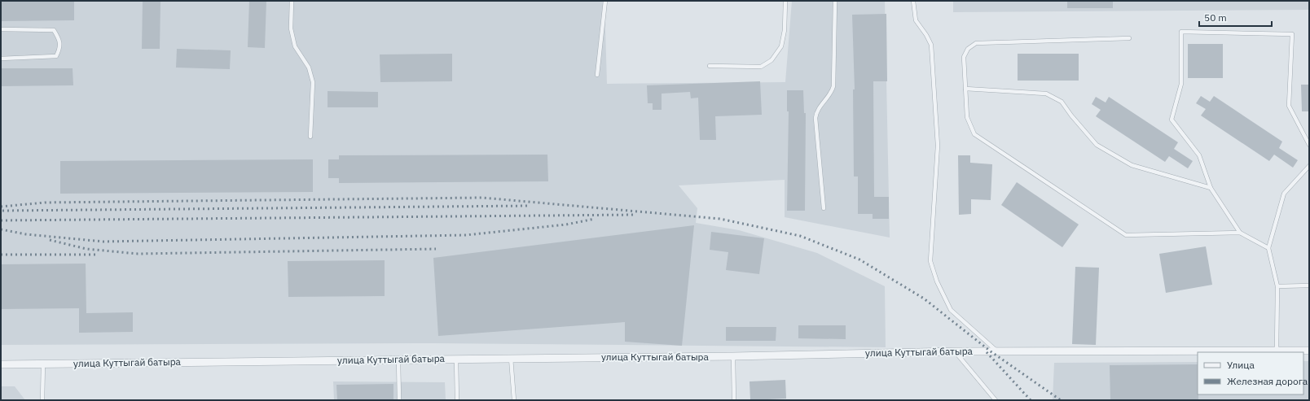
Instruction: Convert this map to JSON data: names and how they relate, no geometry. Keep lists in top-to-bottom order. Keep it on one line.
{"streets":{"street":["улица Куттыгай батыра"]},"legend":["Улица","Железная дорога"],"scale_bar":"50 m"}
